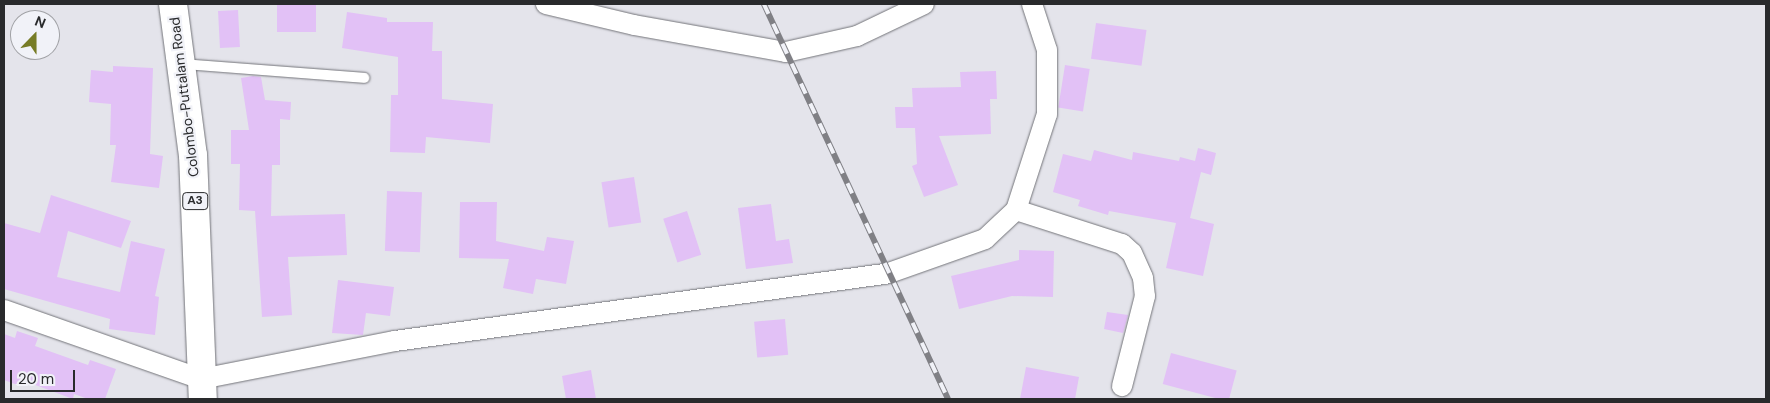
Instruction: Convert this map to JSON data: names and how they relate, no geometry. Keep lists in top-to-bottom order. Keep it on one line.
{"streets":{"highway":["Colombo-Puttalam Road","A3"]},"scale_bar":"20 m","north":"top"}
